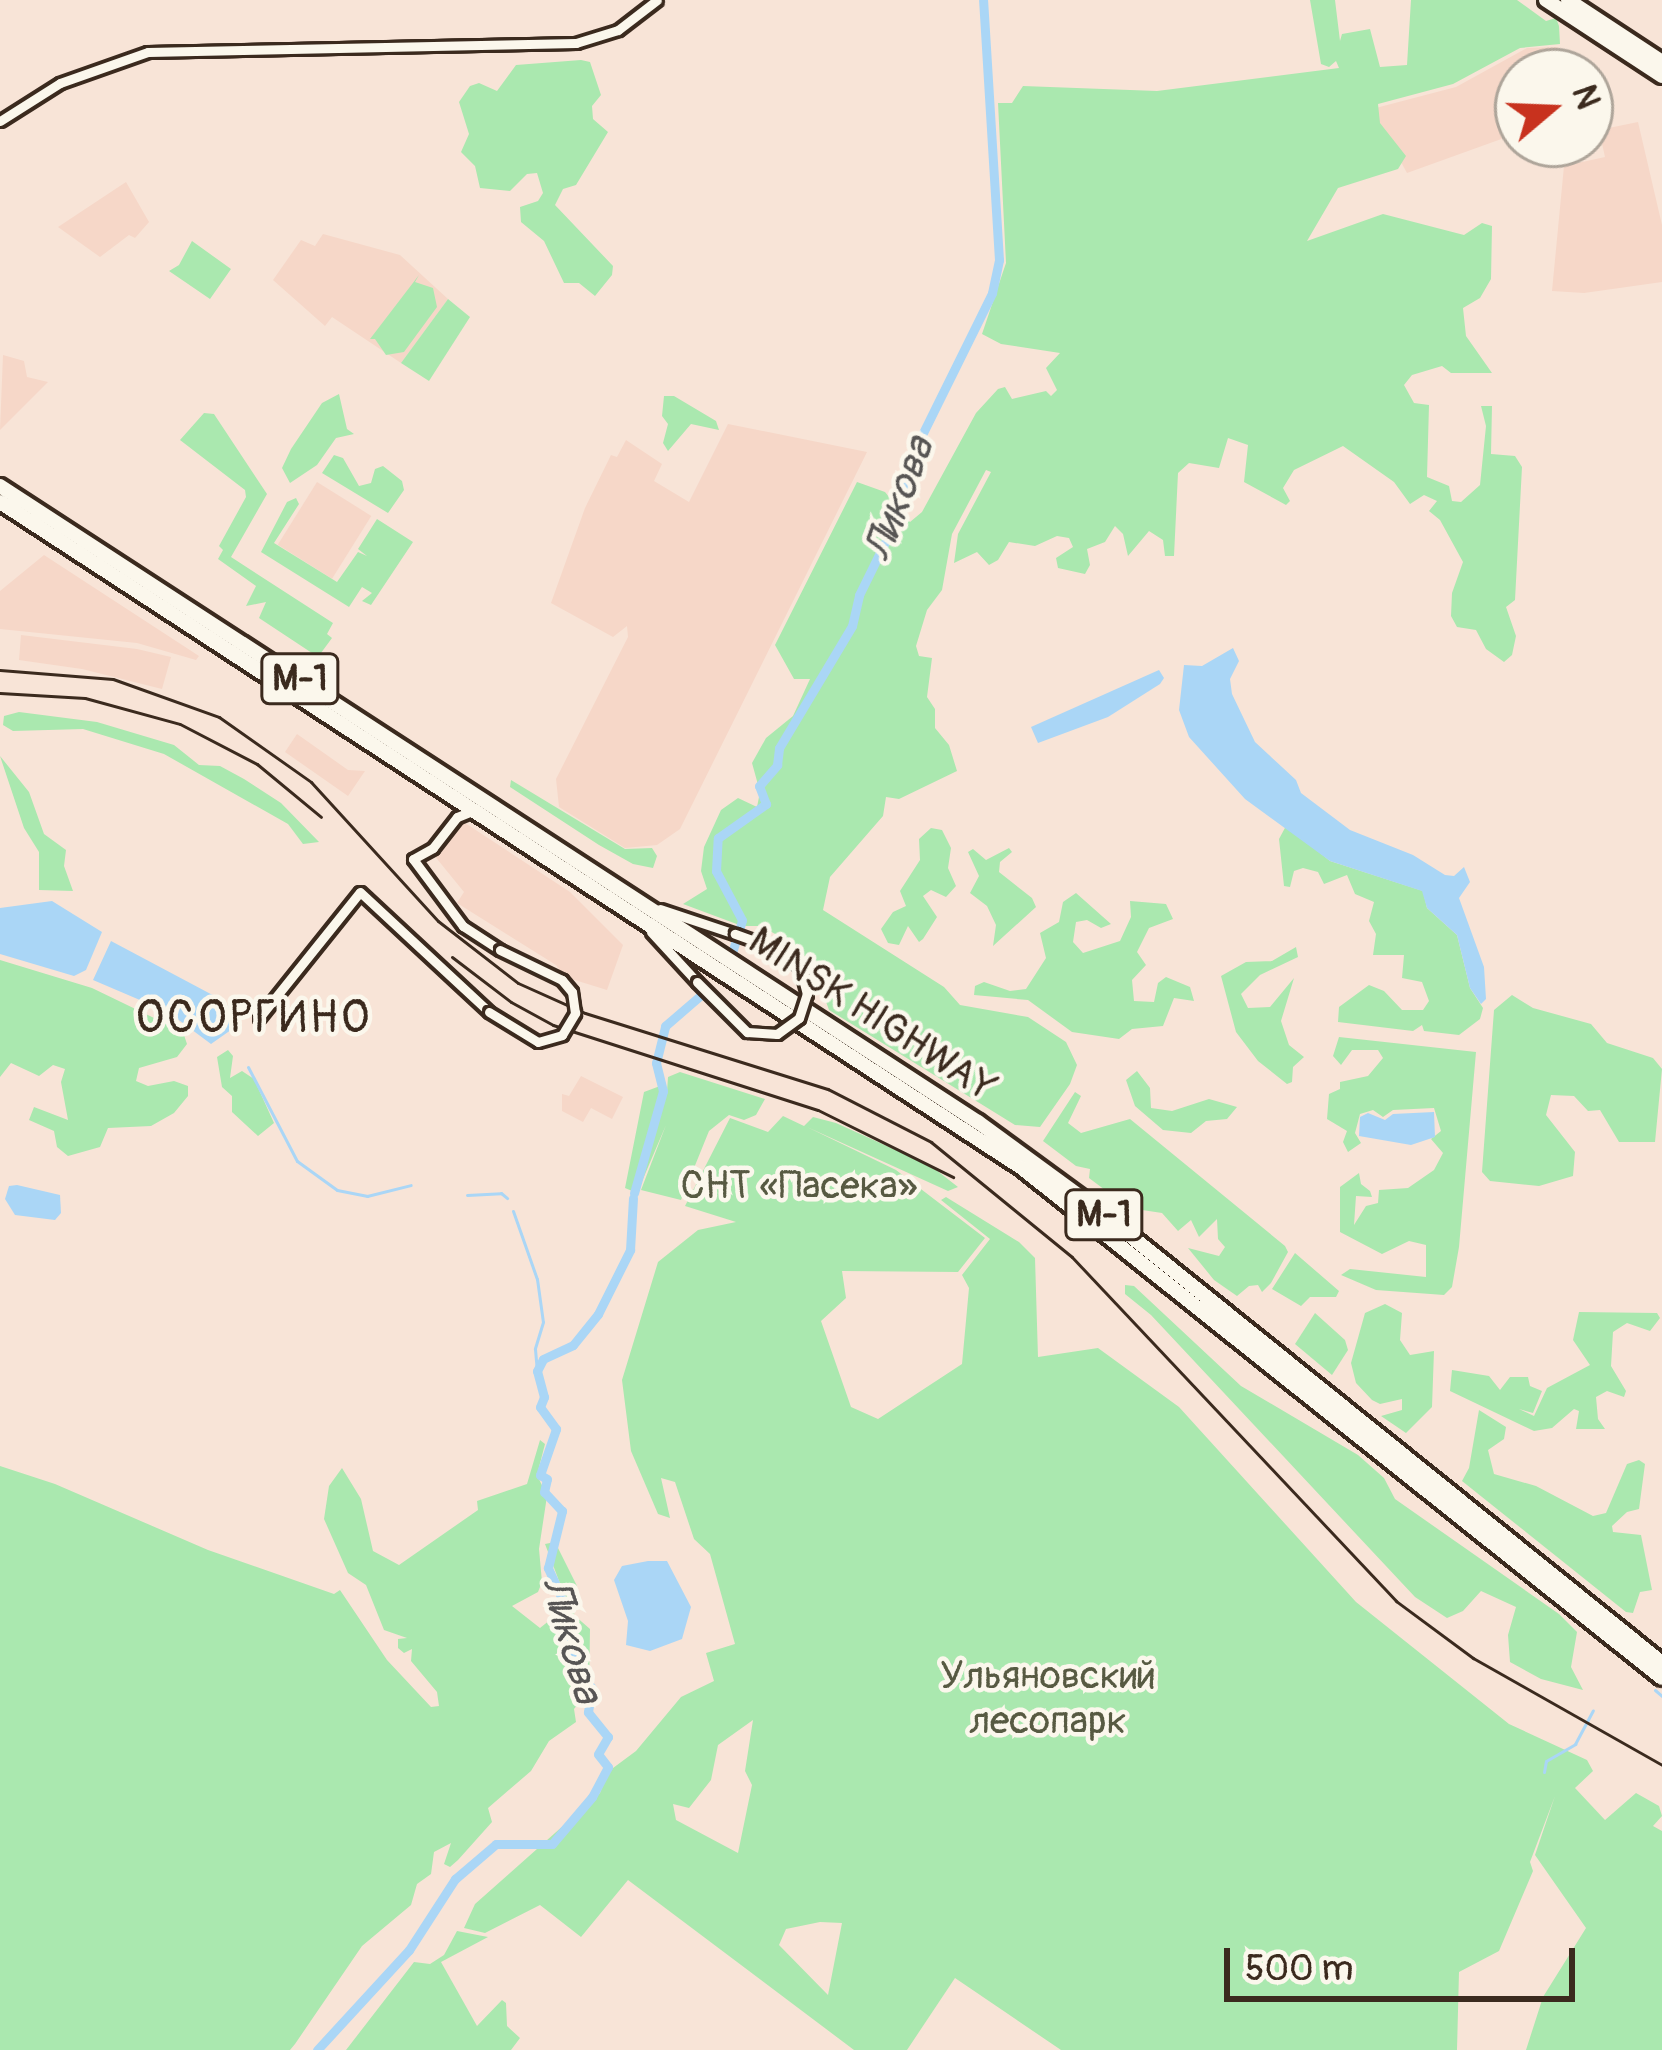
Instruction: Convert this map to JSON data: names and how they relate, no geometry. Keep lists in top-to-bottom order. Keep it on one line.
{"streets":{"highway":["М-1","MINSK HIGHWAY"]},"districts":["ОСОРГИНО"],"water":["Ликова"],"parks":["СНТ «Пасека»","Ульяновский лесопарк"],"scale_bar":"500 m","north":"right"}
